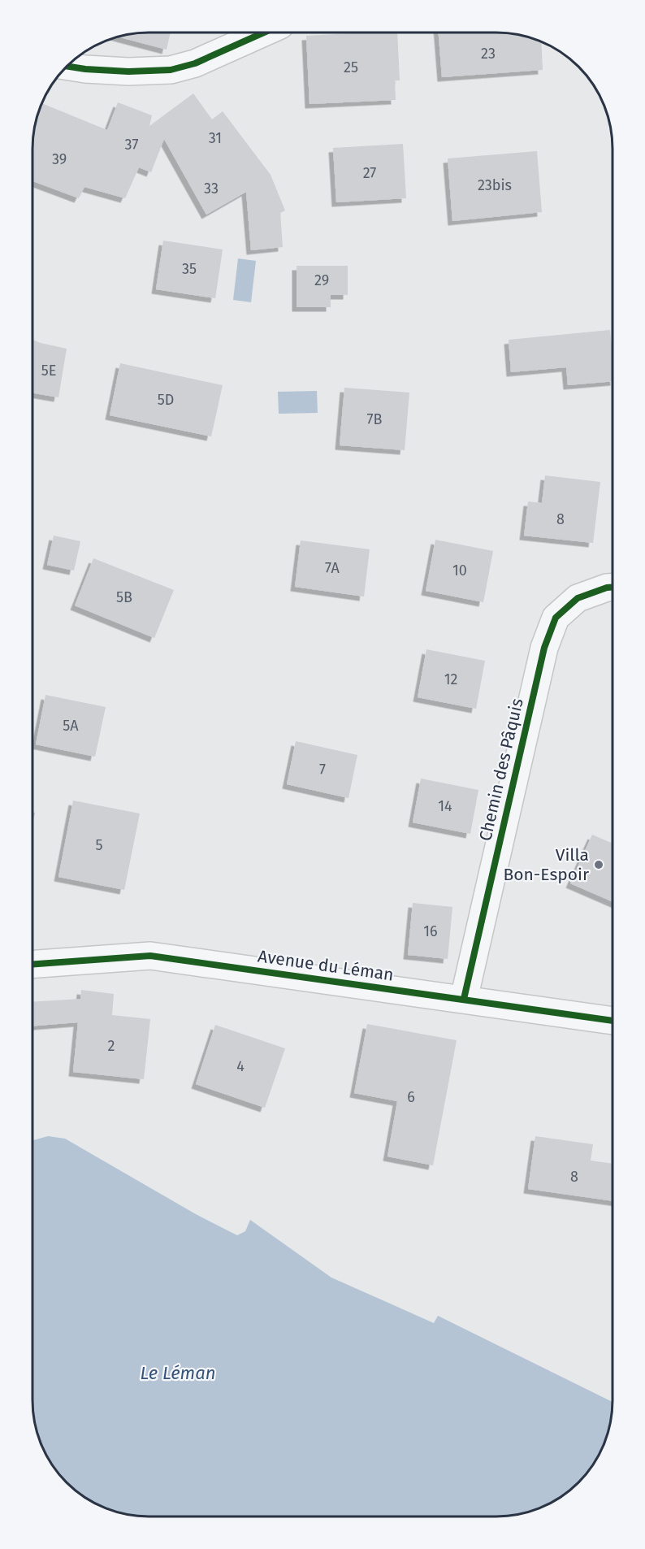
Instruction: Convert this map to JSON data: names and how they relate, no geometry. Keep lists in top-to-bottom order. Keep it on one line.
{"streets":{"street":["Chemin des Pâquis","Avenue du Léman"]},"crossings":[["Chemin des Pâquis","Avenue du Léman"]],"water":["Le Léman"],"places":["Villa Bon-Espoir"],"house_numbers":["23","25","31","37","39","27","23bis","33","35","29","5E","5D","7B","8","7A","10","5B","12","5A","7","14","5","16","2","4","6","8"]}
